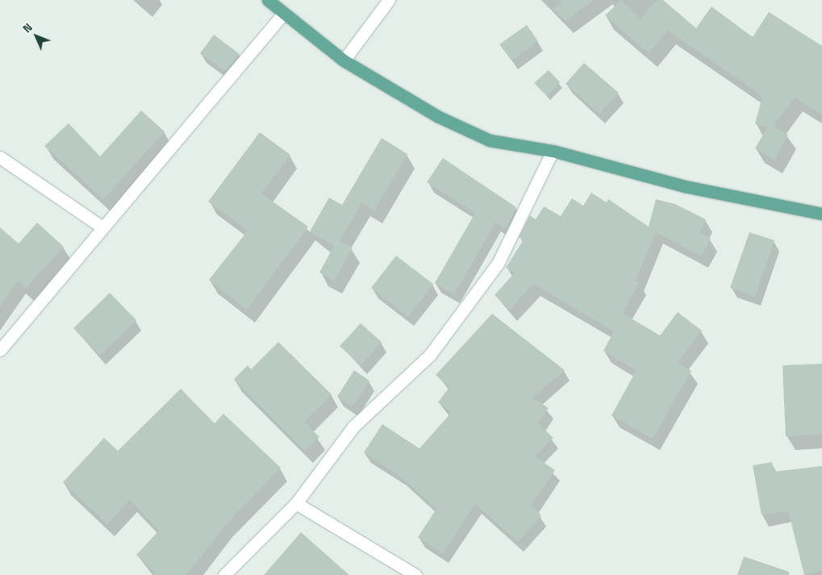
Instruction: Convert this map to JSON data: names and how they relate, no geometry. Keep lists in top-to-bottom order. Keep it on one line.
{"north":"top left"}
